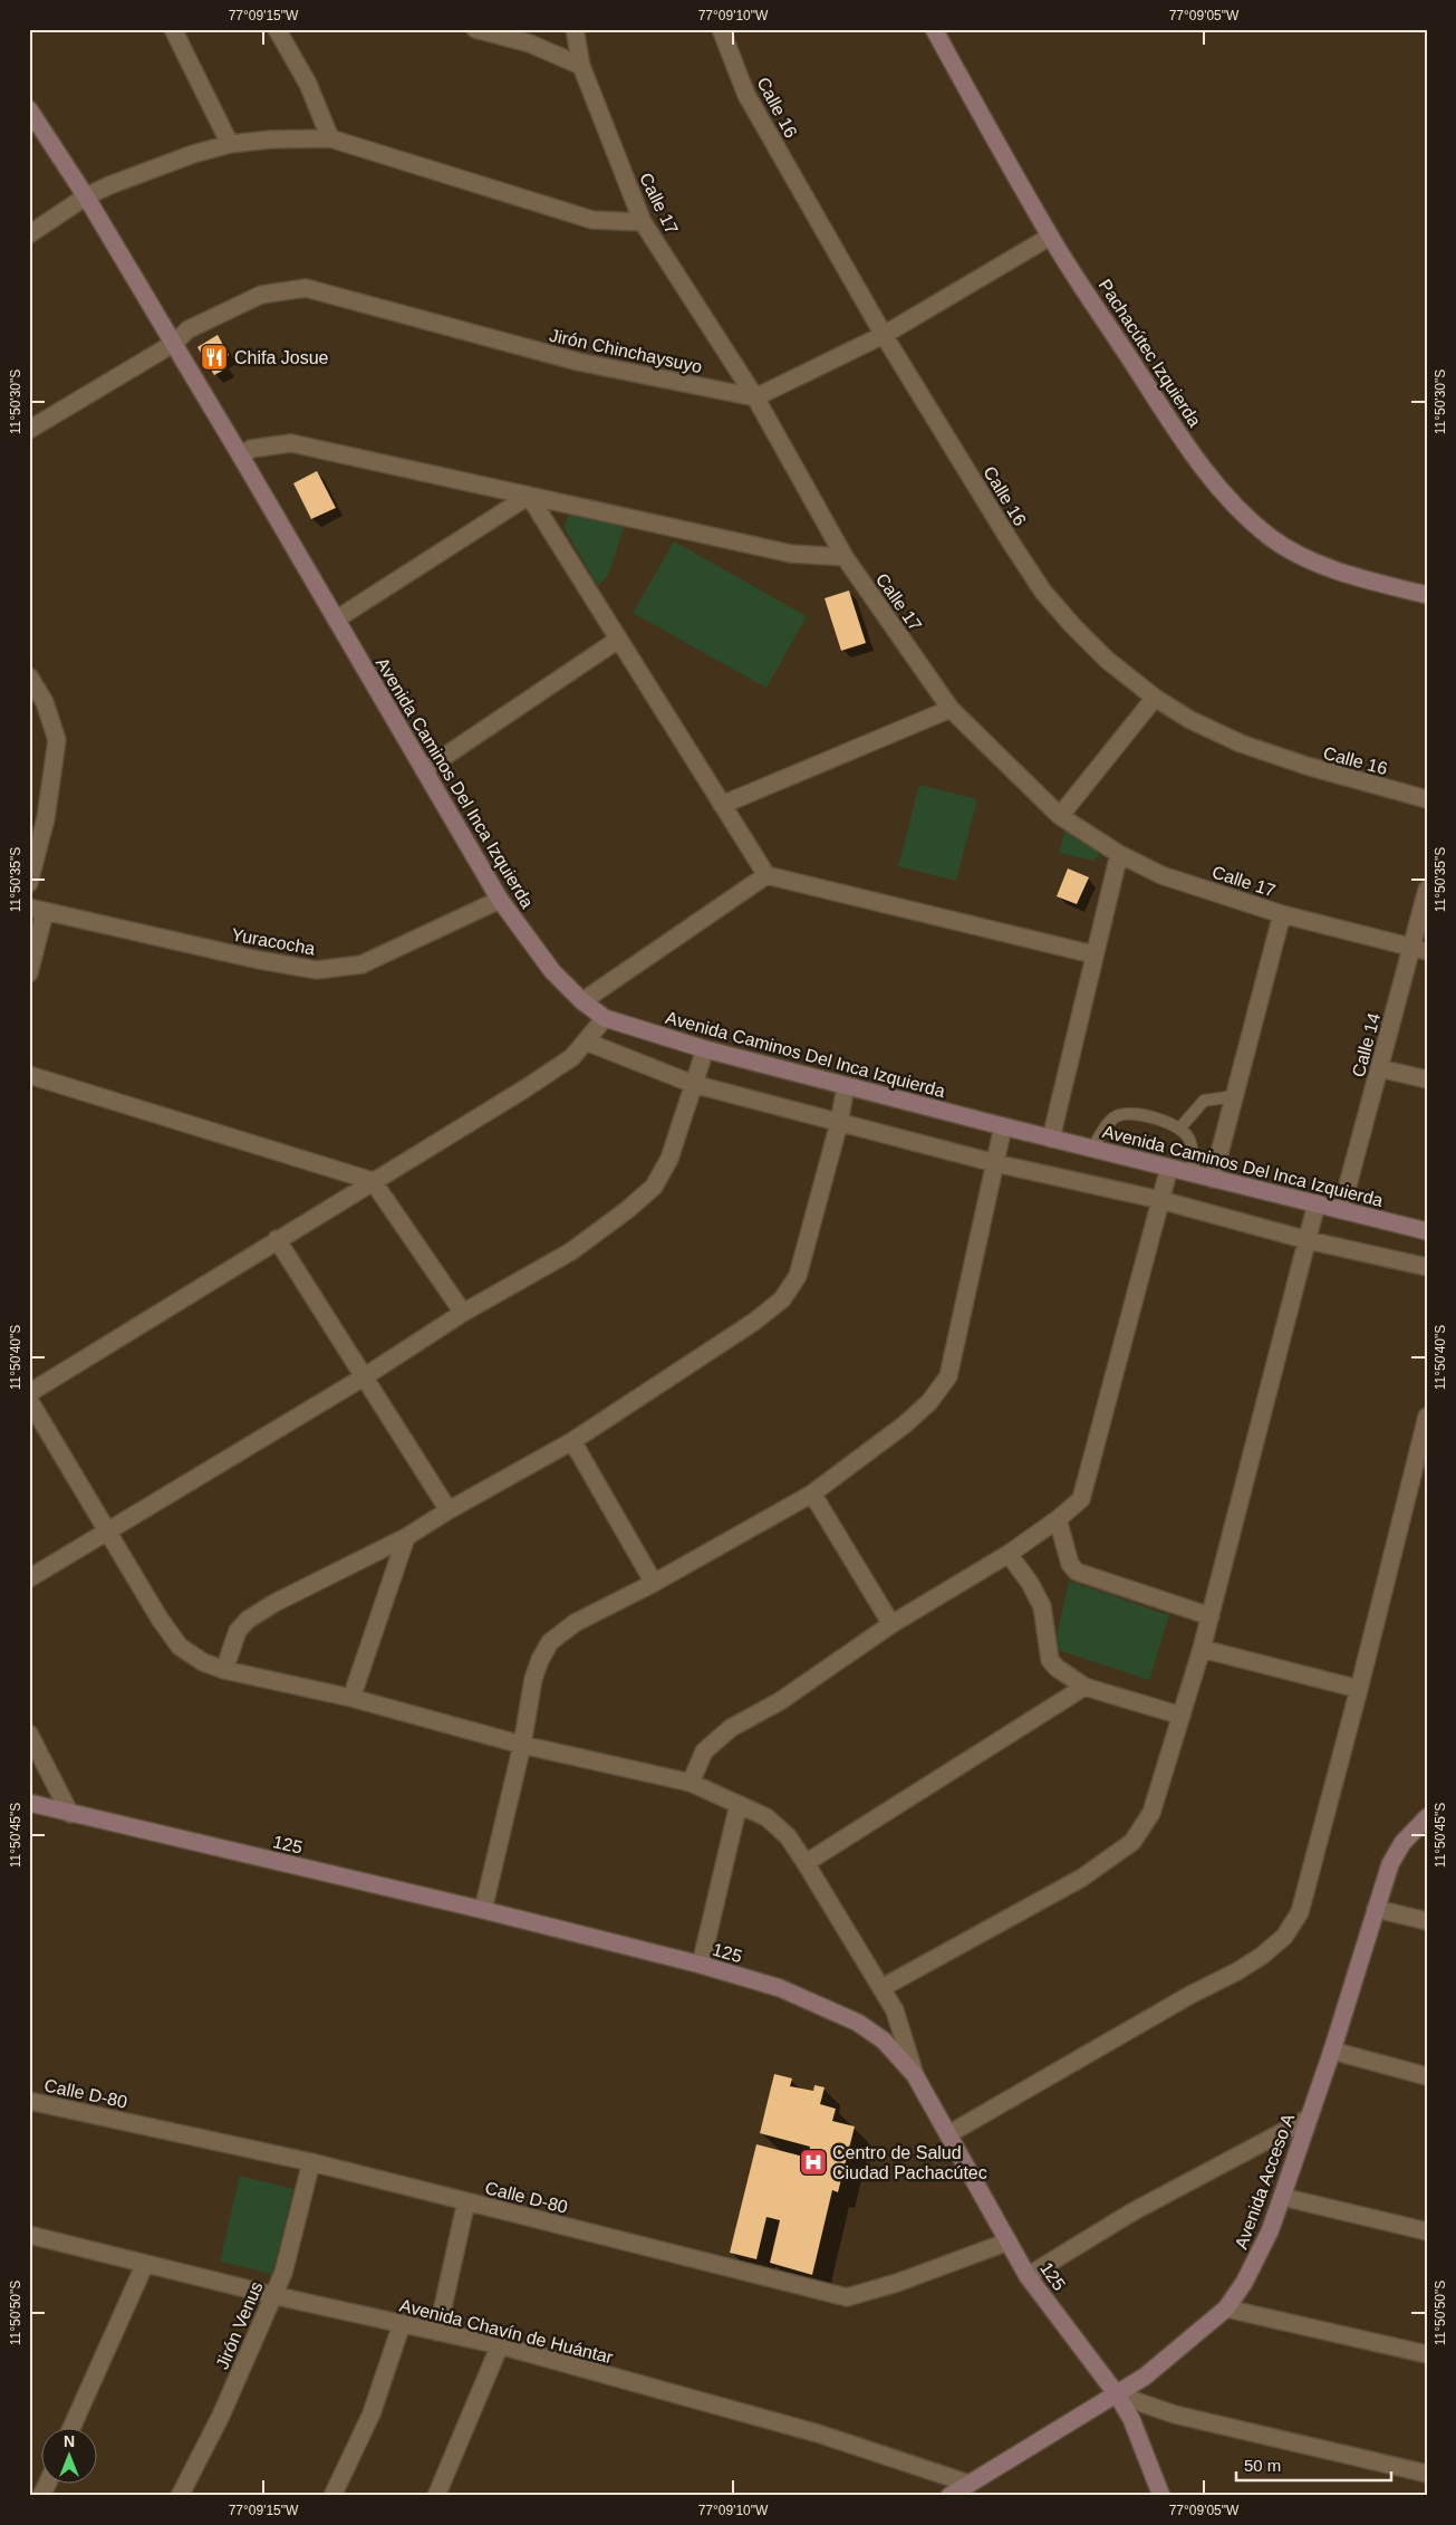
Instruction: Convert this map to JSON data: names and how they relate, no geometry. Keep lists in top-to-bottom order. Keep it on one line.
{"streets":{"main road":["Pachacútec Izquierda","Avenida Caminos Del Inca Izquierda","125","Avenida Acceso A"],"street":["Calle 16","Calle 17","Jirón Chinchaysuyo","Yuracocha","Calle 14","Calle D-80","Jirón Venus","Avenida Chavín de Huántar"]},"crossings":[["Calle 17","Jirón Chinchaysuyo"],["Calle 17","Calle 14"],["Jirón Chinchaysuyo","Avenida Caminos Del Inca Izquierda"],["Avenida Caminos Del Inca Izquierda","Yuracocha"],["Avenida Caminos Del Inca Izquierda","Calle 14"],["125","Calle D-80"],["125","Avenida Acceso A"],["Calle D-80","Jirón Venus"],["Avenida Acceso A","Avenida Chavín de Huántar"],["Jirón Venus","Avenida Chavín de Huántar"]],"places":{"restaurant":["Chifa Josue"],"hospital":["Centro de Salud Ciudad Pachacútec"]},"scale_bar":"50 m","north":"top","coordinates":["77°09'15\"W","77°09'10\"W","77°09'05\"W","11°50'30\"S","11°50'35\"S","11°50'40\"S","11°50'45\"S","11°50'50\"S"]}
